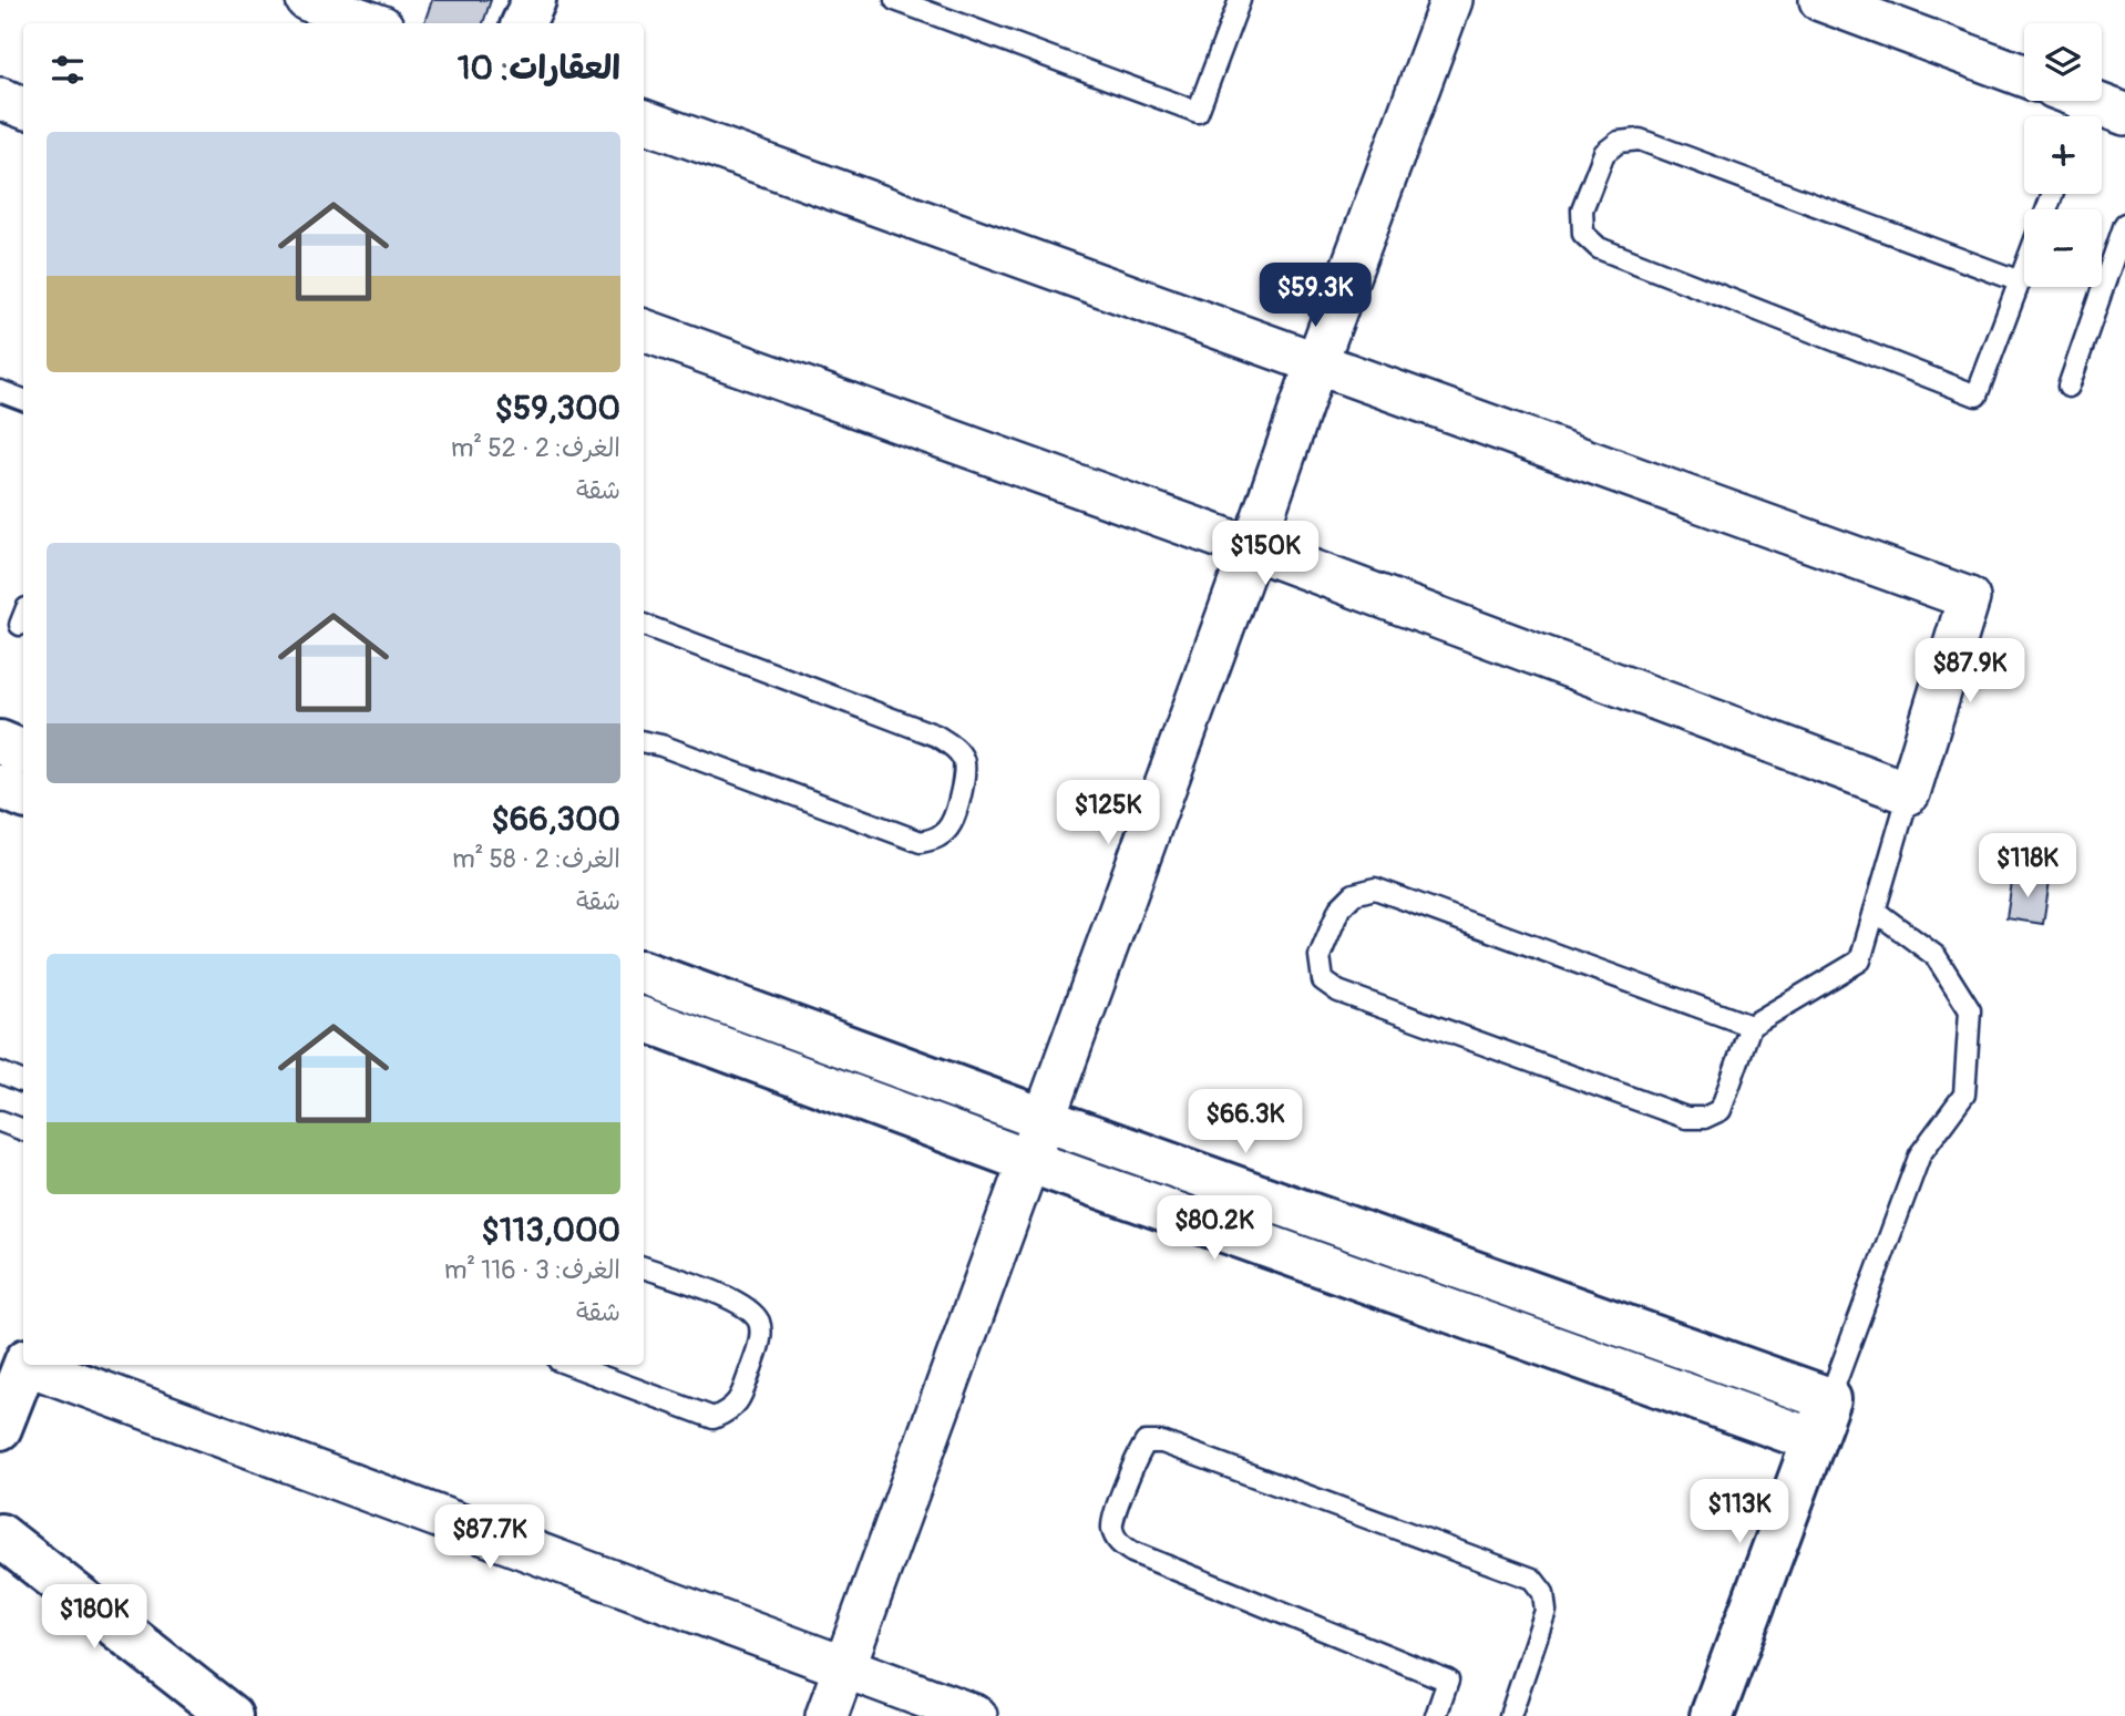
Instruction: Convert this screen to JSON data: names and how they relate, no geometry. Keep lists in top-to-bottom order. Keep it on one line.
{"page":{"map_buttons":["+","−"],"heading":"العقارات: 10","list":[{"name":"$59,300","note":"الغرف: 2 · 52 m² · شقة"},{"name":"$66,300","note":"الغرف: 2 · 58 m² · شقة"},{"name":"$113,000","note":"الغرف: 3 · 116 m² · شقة"}],"price":["$59.3K","$150K","$87.9K","$125K","$118K","$66.3K","$80.2K","$113K","$87.7K","$180K"]}}
